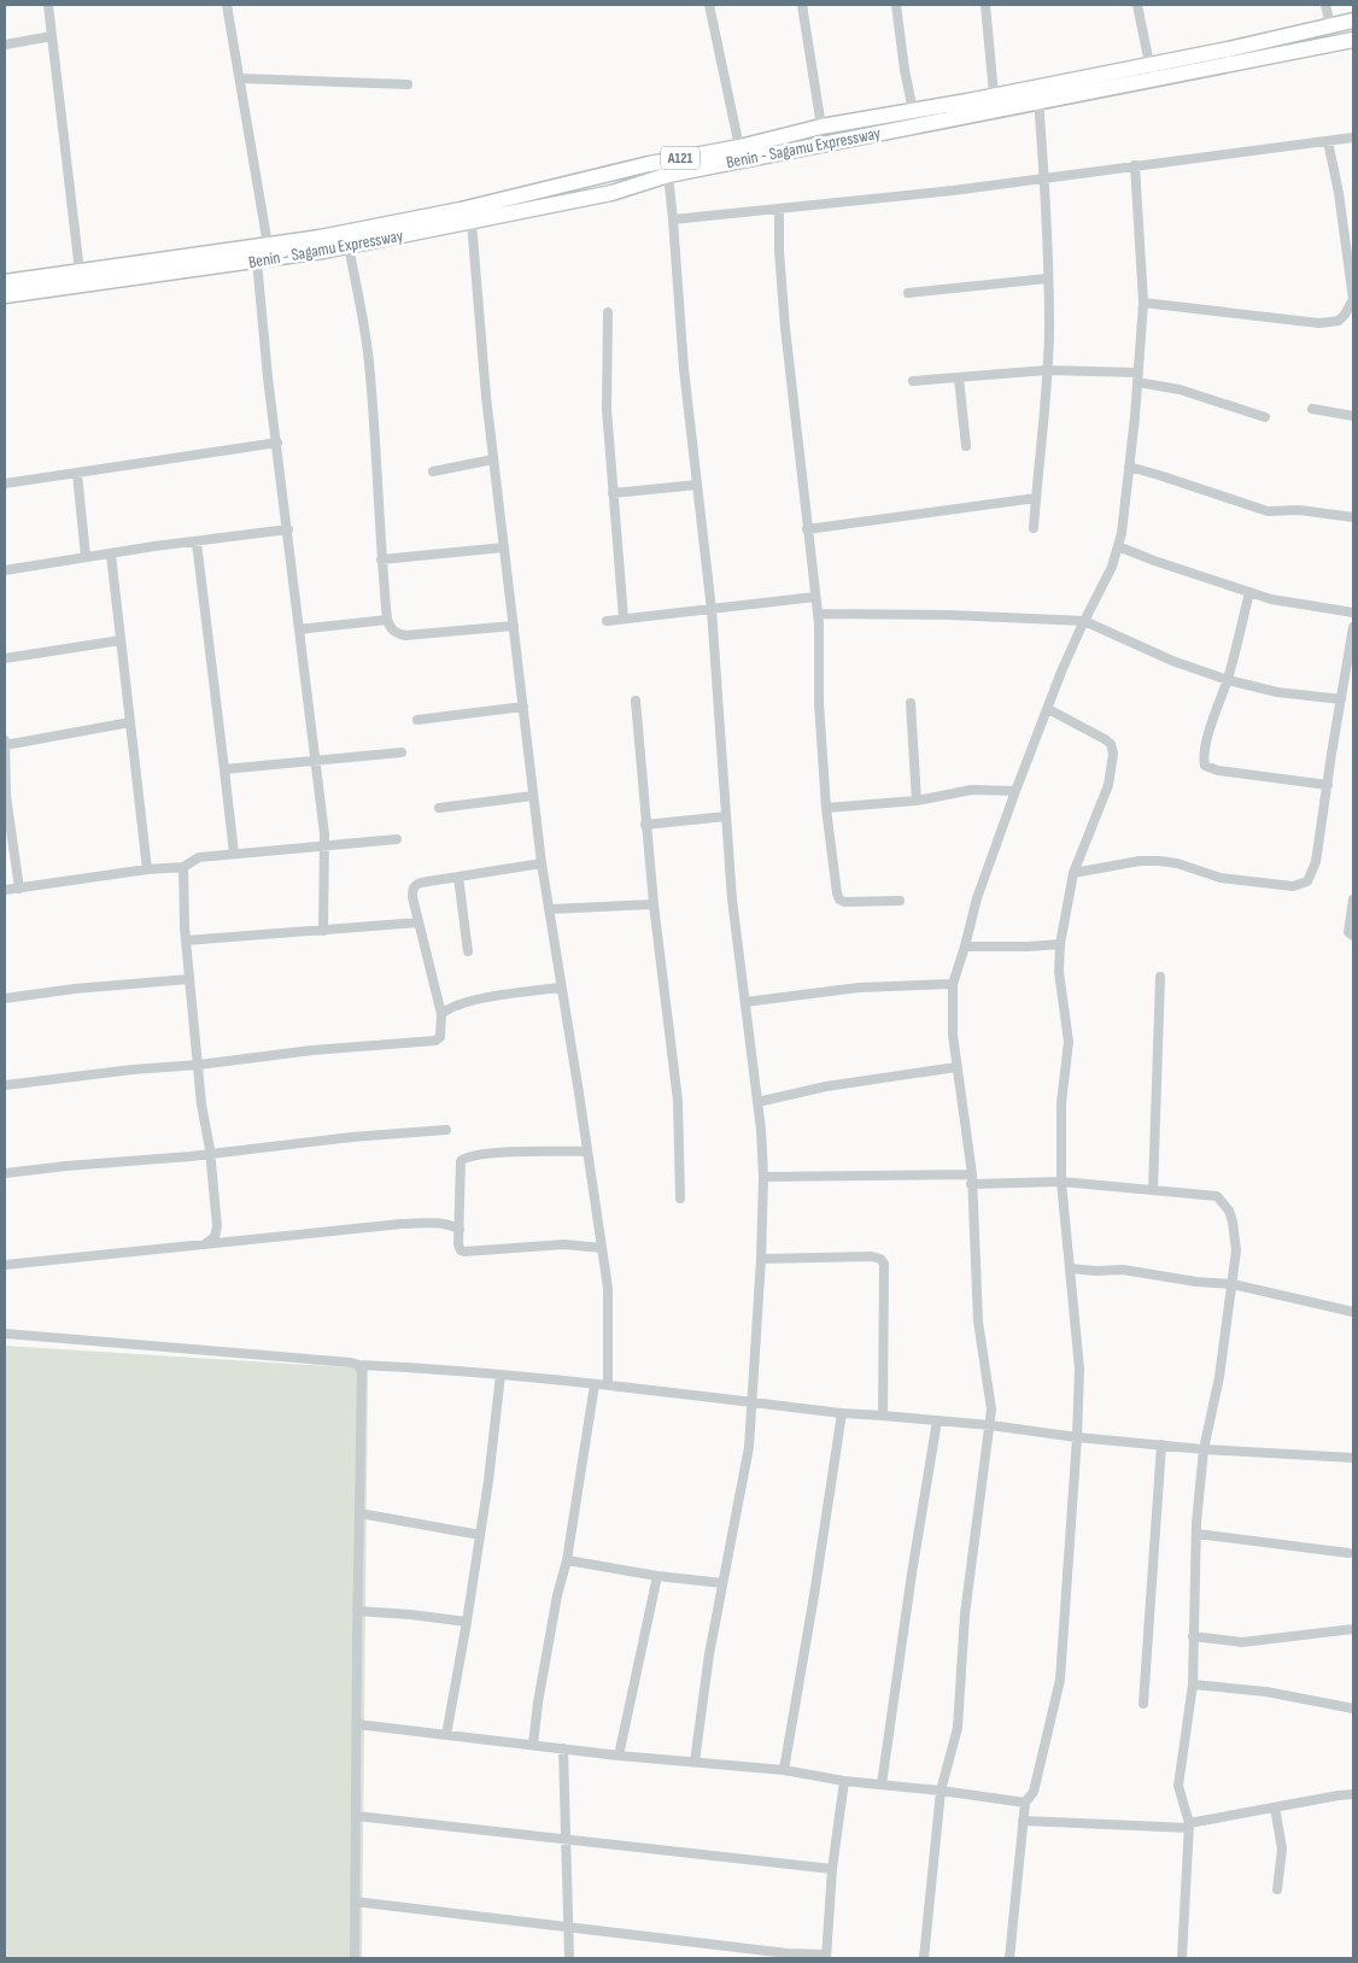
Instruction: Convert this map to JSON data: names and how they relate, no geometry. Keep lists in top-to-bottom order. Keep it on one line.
{"streets":{"highway":["Benin - Sagamu Expressway","A121"]}}
